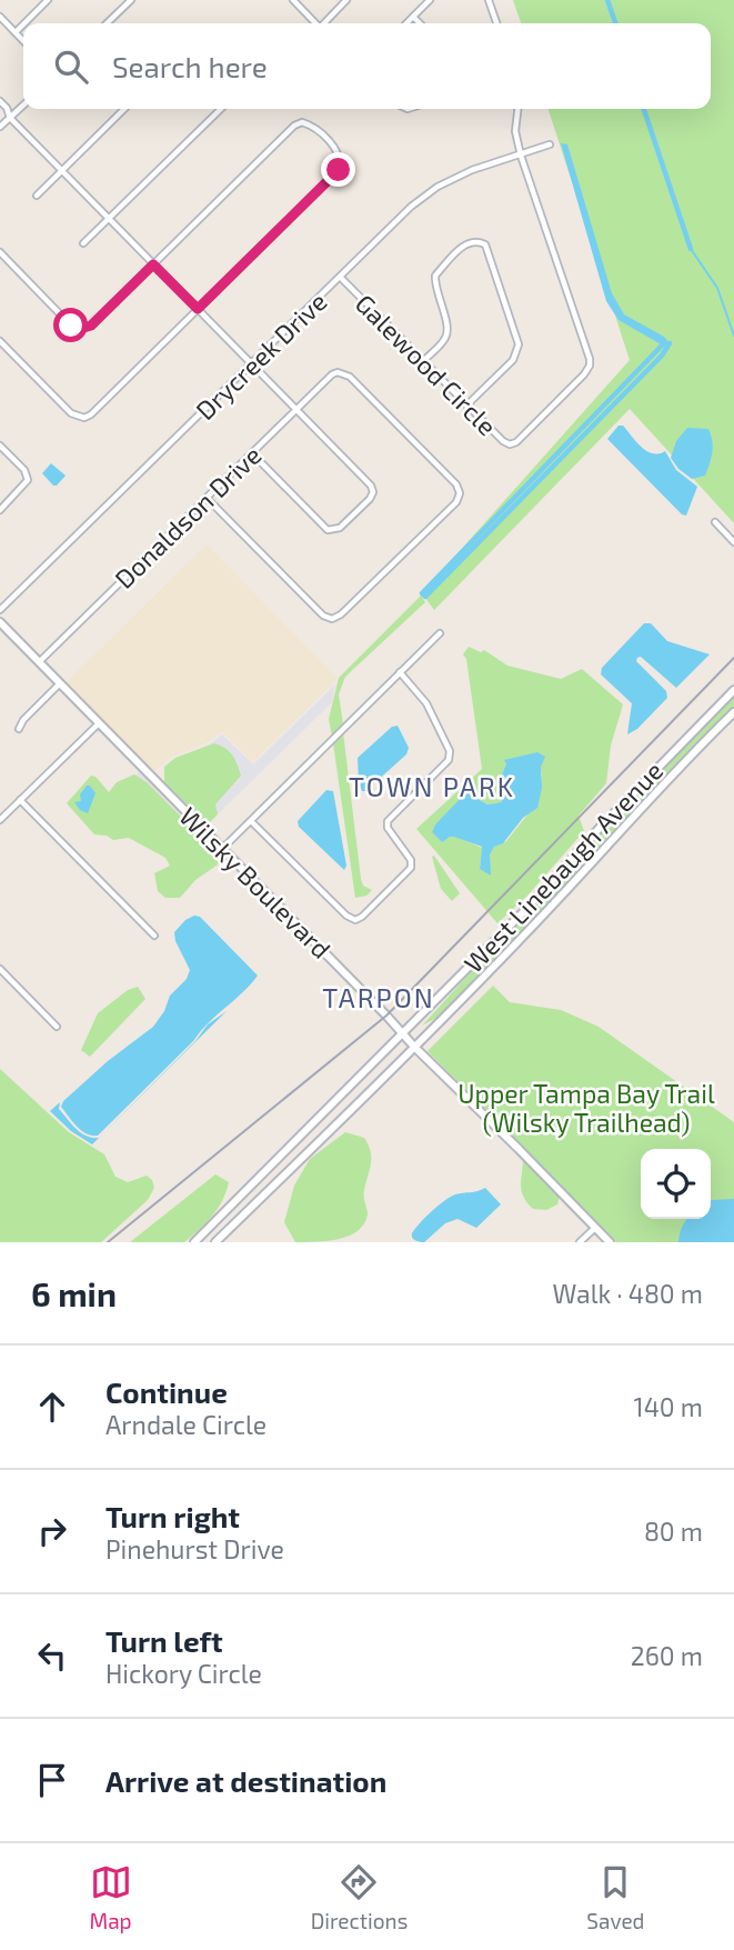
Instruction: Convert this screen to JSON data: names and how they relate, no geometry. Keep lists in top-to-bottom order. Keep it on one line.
{"streets":{"main road":["West Linebaugh Avenue","Wilsky Boulevard"],"street":["Drycreek Drive","Galewood Circle","Donaldson Drive"]},"crossings":[["Drycreek Drive","Galewood Circle"],["Donaldson Drive","Wilsky Boulevard"],["West Linebaugh Avenue","Wilsky Boulevard"]],"districts":["TOWN PARK","TARPON"],"parks":["Upper Tampa Bay Trail (Wilsky Trailhead)"],"page":{"search":"Search here","heading":["6 min","Walk · 480 m"],"list":[["Continue","Arndale Circle","140 m"],["Turn right","Pinehurst Drive","80 m"],["Turn left","Hickory Circle","260 m"],"Arrive at destination"],"nav":["Map","Directions","Saved"]}}
